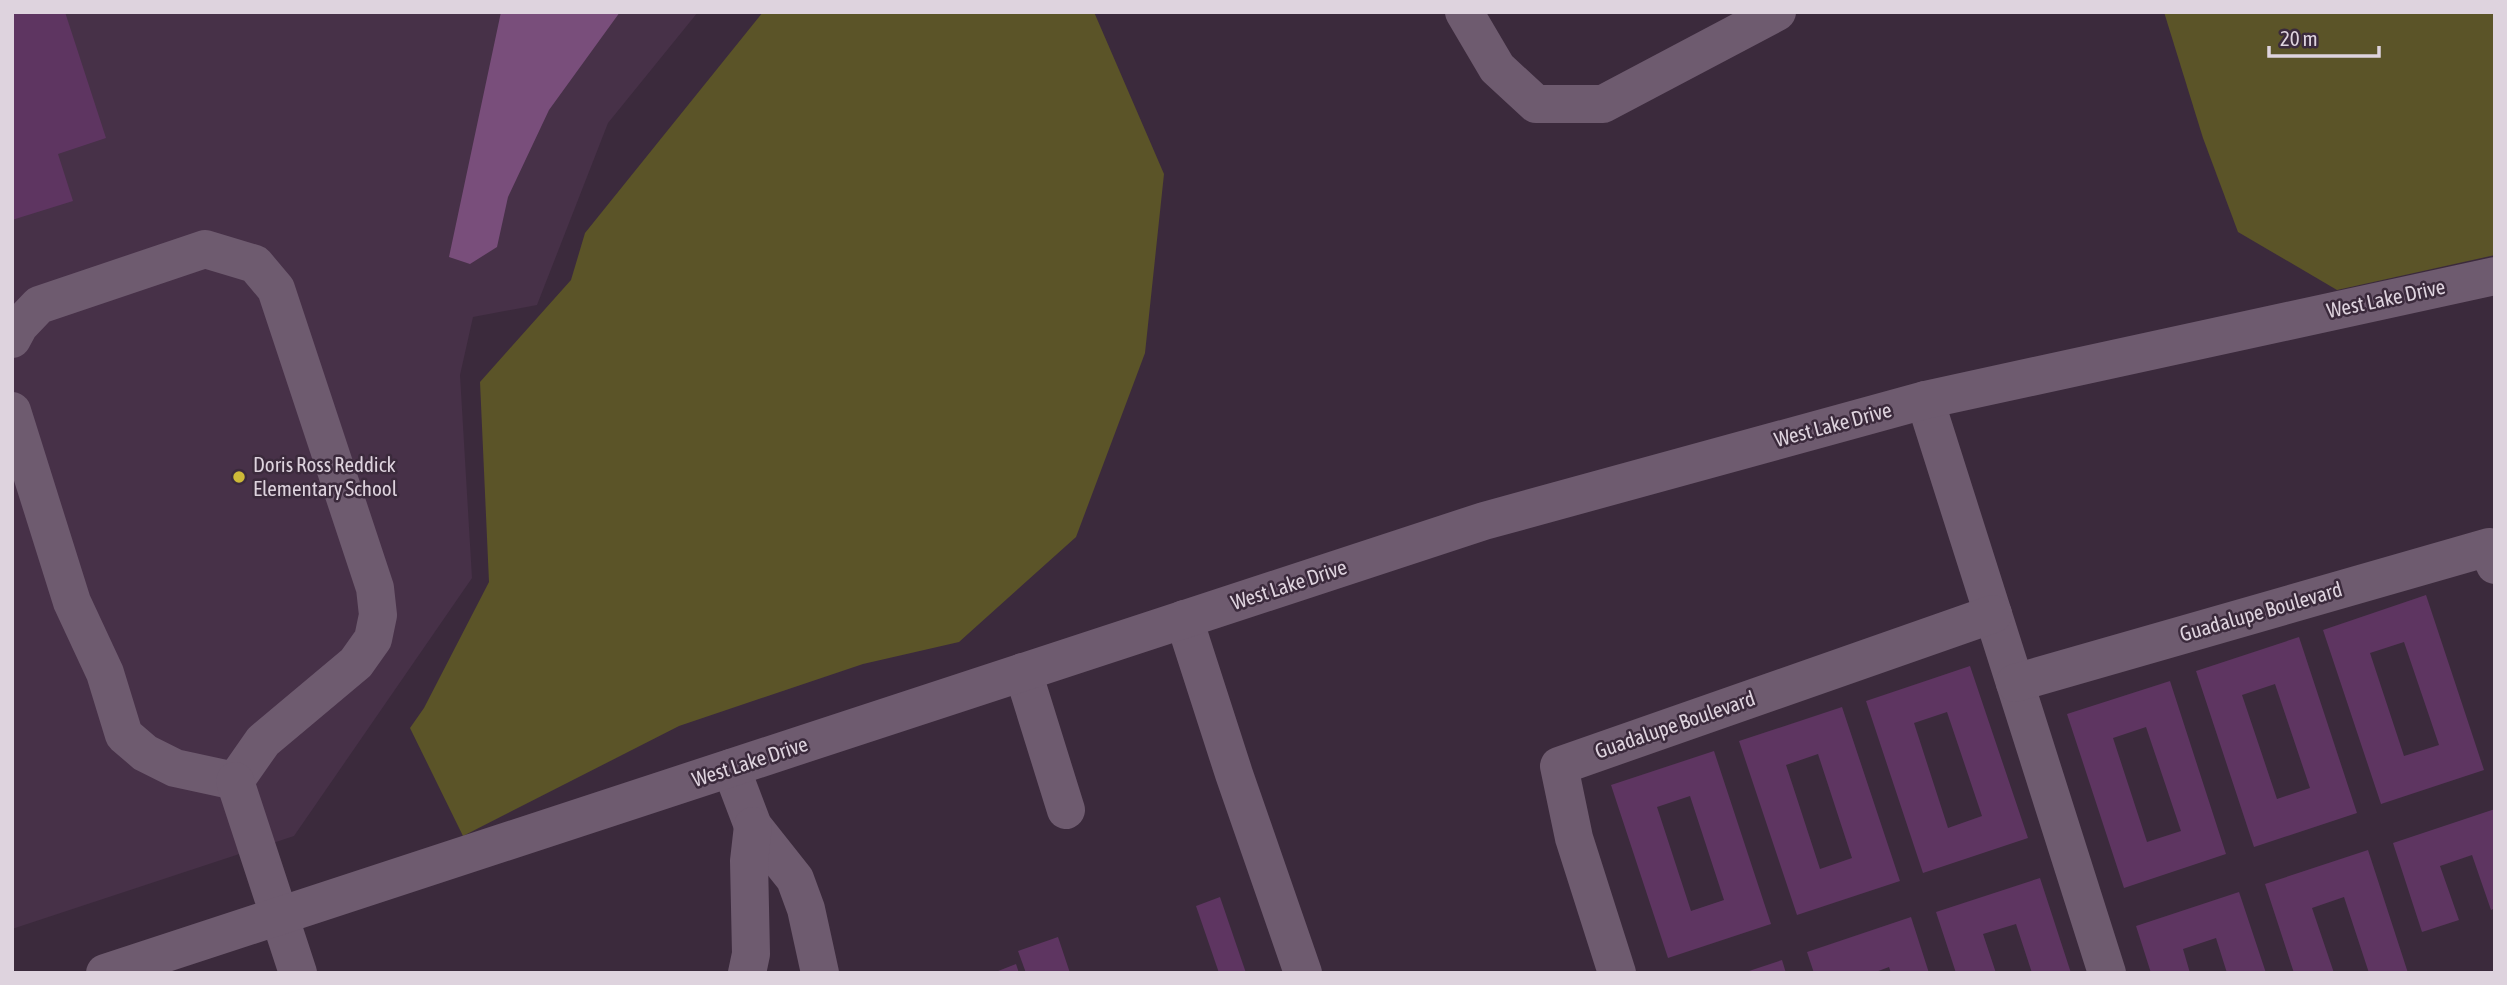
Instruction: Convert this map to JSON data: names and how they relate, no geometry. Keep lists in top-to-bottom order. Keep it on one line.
{"streets":{"street":["West Lake Drive","Guadalupe Boulevard"]},"places":["Doris Ross Reddick Elementary School"],"scale_bar":"20 m"}
